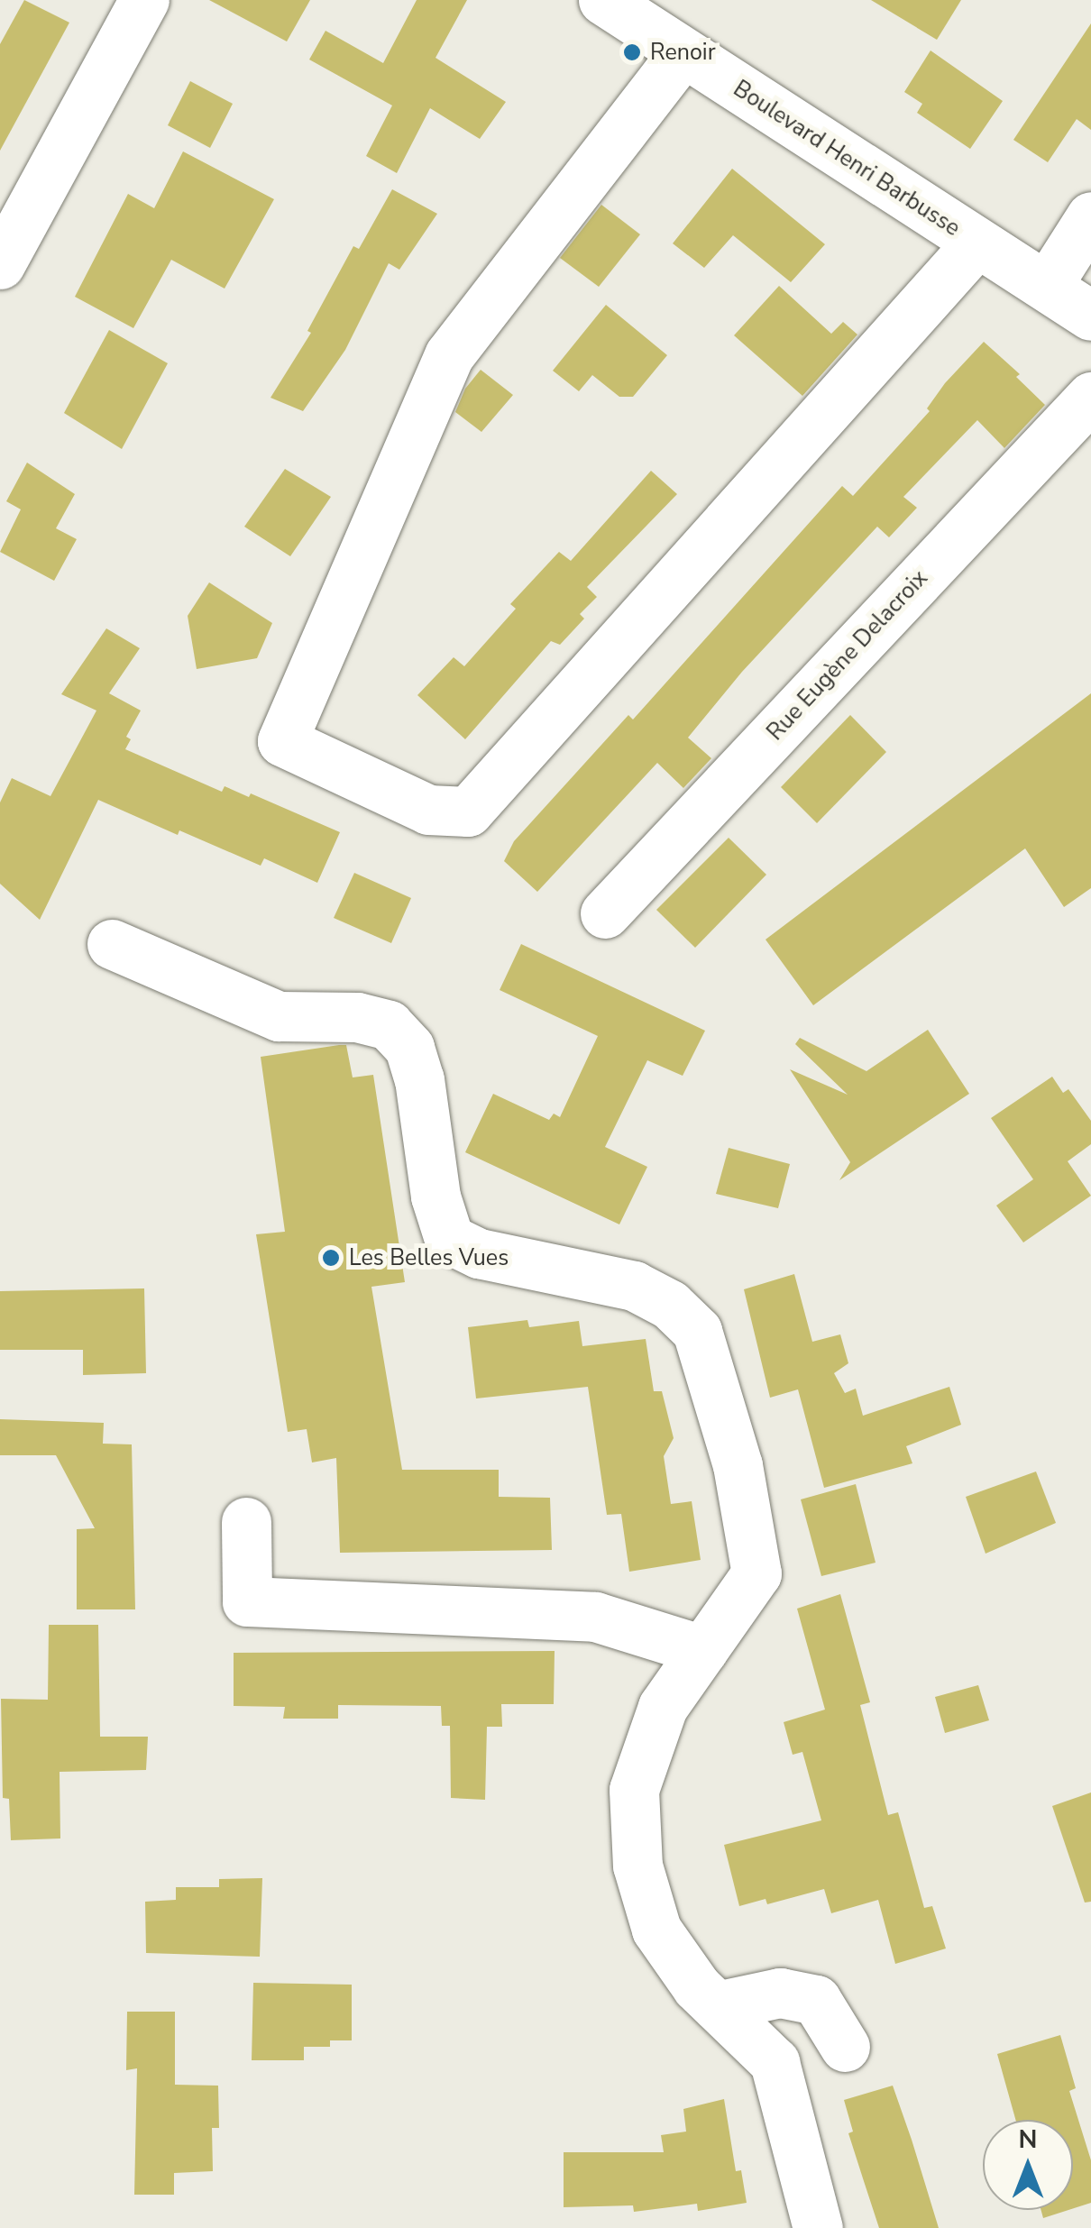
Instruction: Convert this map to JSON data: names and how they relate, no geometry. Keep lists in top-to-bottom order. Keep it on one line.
{"streets":{"street":["Boulevard Henri Barbusse","Rue Eugène Delacroix"]},"places":["Renoir","Les Belles Vues"],"north":"top"}
